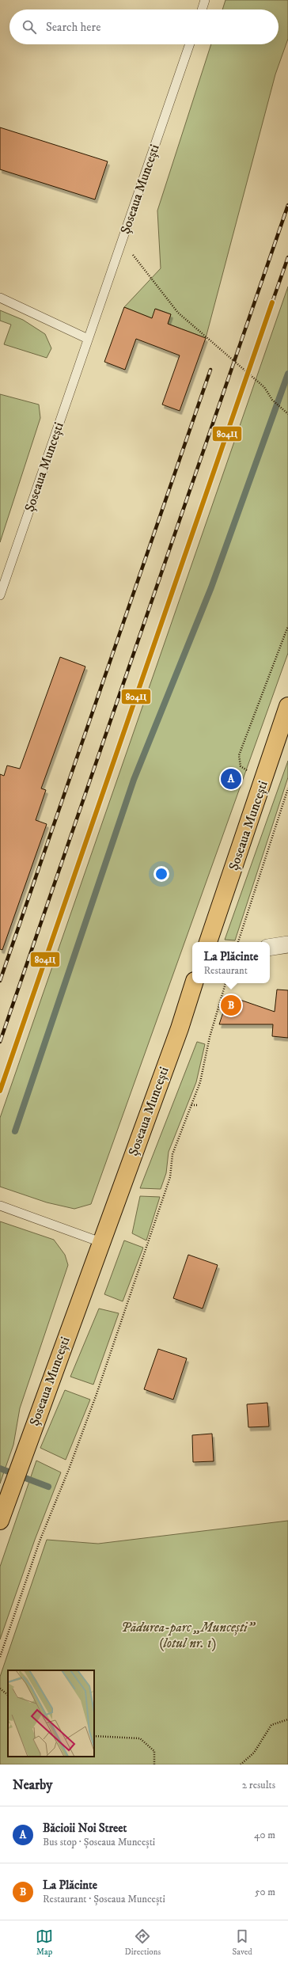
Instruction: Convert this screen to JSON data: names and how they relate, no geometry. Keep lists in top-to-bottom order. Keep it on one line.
{"streets":{"main road":["Șoseaua Muncești"]},"parks":["Pădurea-parc „Muncești” (lotul nr. 1)"],"lines":["transit line 804Ц"],"page":{"search":"Search here","pins":["A","B"],"popup":["La Plăcinte","Restaurant"],"heading":["Nearby","2 results"],"list":[{"mark":"A","name":"Băcioii Noi Street","note":"Bus stop · Șoseaua Muncești","value":"40 m"},{"mark":"B","name":"La Plăcinte","note":"Restaurant · Șoseaua Muncești","value":"50 m"}],"nav":["Map","Directions","Saved"]}}
